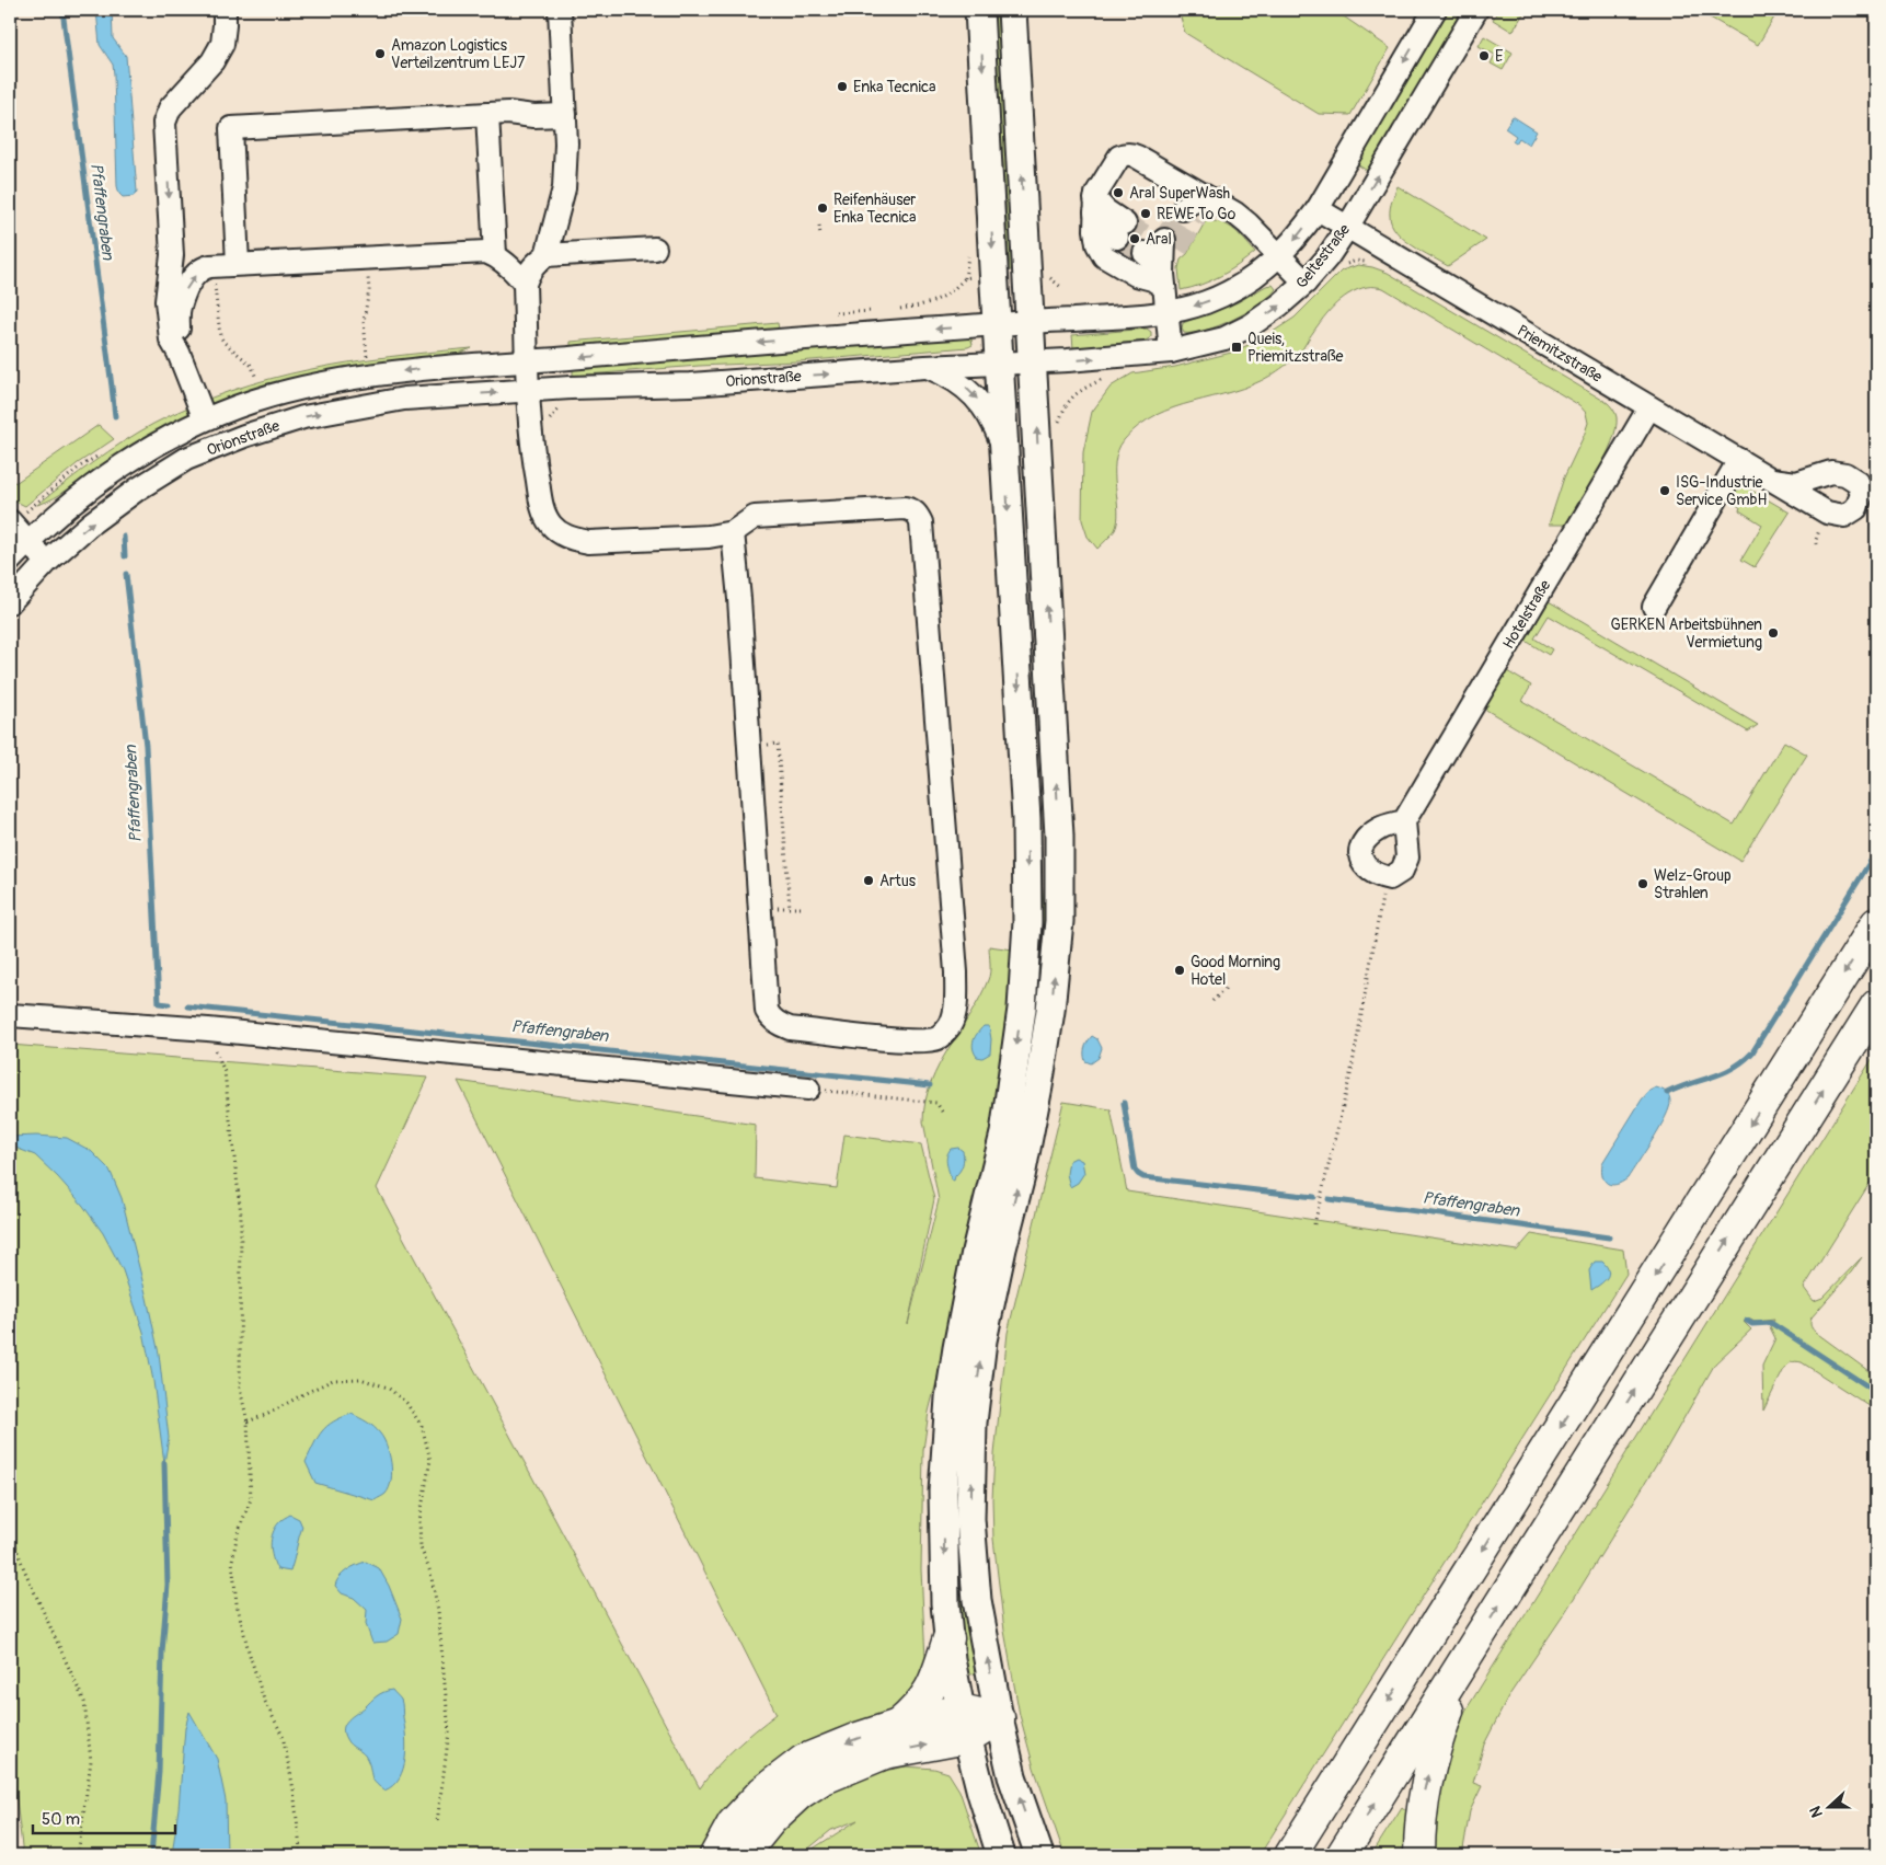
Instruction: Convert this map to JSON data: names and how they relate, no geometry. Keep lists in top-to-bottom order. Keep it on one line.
{"streets":{"street":["Geltestraße","Priemitzstraße","Orionstraße","Hotelstraße"]},"crossings":[["Geltestraße","Priemitzstraße"],["Geltestraße","Orionstraße"],["Priemitzstraße","Hotelstraße"]],"water":["Pfaffengraben"],"places":{"other":["Amazon Logistics Verteilzentrum LEJ7","E","Enka Tecnica","Aral SuperWash","Reifenhäuser Enka Tecnica","REWE To Go","Aral","ISG-Industrie Service GmbH","GERKEN Arbeitsbühnen Vermietung","Artus","Welz-Group Strahlen","Good Morning Hotel"],"transit":["Queis, Priemitzstraße"]},"scale_bar":"50 m","north":"left"}
